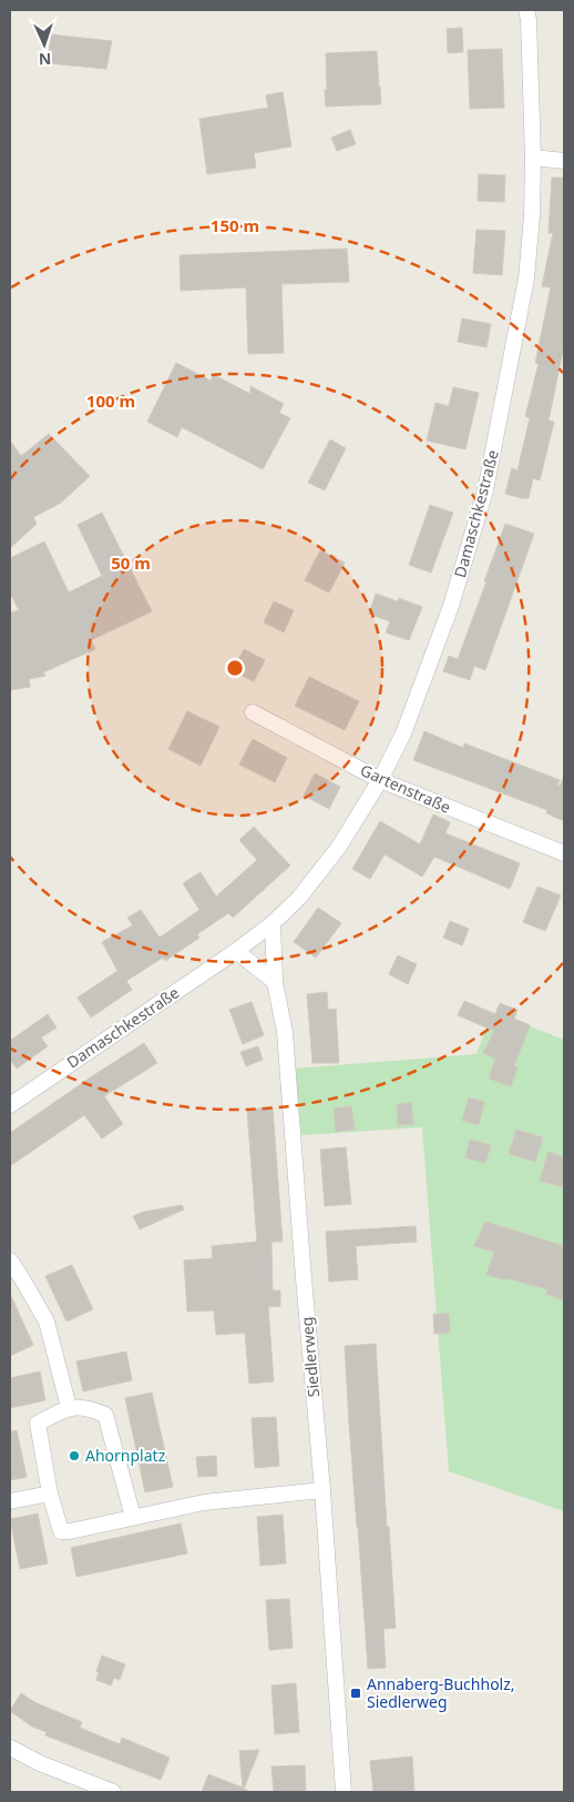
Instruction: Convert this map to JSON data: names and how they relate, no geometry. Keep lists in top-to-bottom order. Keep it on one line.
{"streets":{"street":["Damaschkestraße","Gartenstraße","Siedlerweg"]},"crossings":[["Damaschkestraße","Gartenstraße"],["Damaschkestraße","Siedlerweg"]],"places":{"other":["Ahornplatz"],"transit":["Annaberg-Buchholz, Siedlerweg"]},"north":"bottom","rings":["150 m","100 m","50 m"]}
